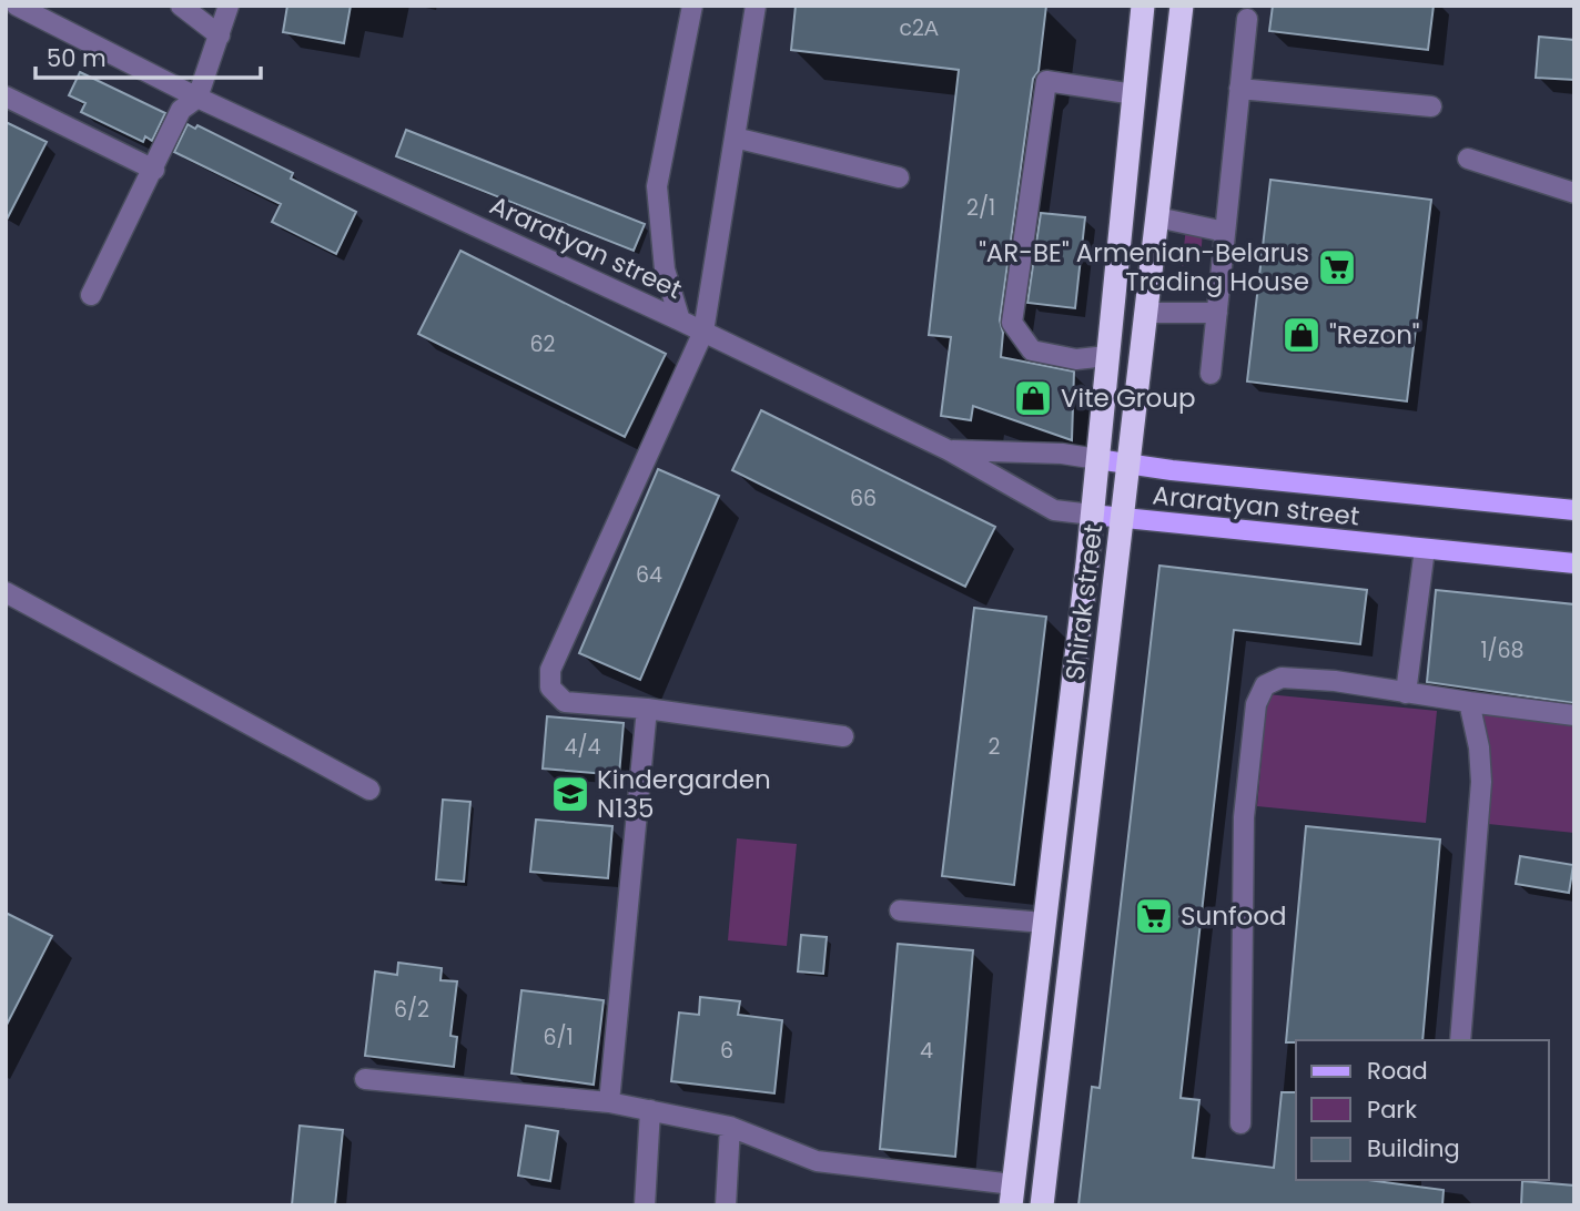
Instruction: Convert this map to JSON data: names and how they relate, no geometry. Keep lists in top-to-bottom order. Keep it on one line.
{"streets":{"highway":["Shirak street"],"main road":["Araratyan street"]},"crossings":[["Araratyan street","Shirak street"]],"places":{"supermarket":["\"AR-BE\" Armenian-Belarus Trading House","Sunfood"],"shop":["\"Rezon\"","Vite Group"],"school or university":["Kindergarden N135"]},"house_numbers":["c2А","2/1","62","66","64","1/68","4/4","2","6/2","6/1","6","4"],"legend":["Road","Park","Building"],"scale_bar":"50 m"}
